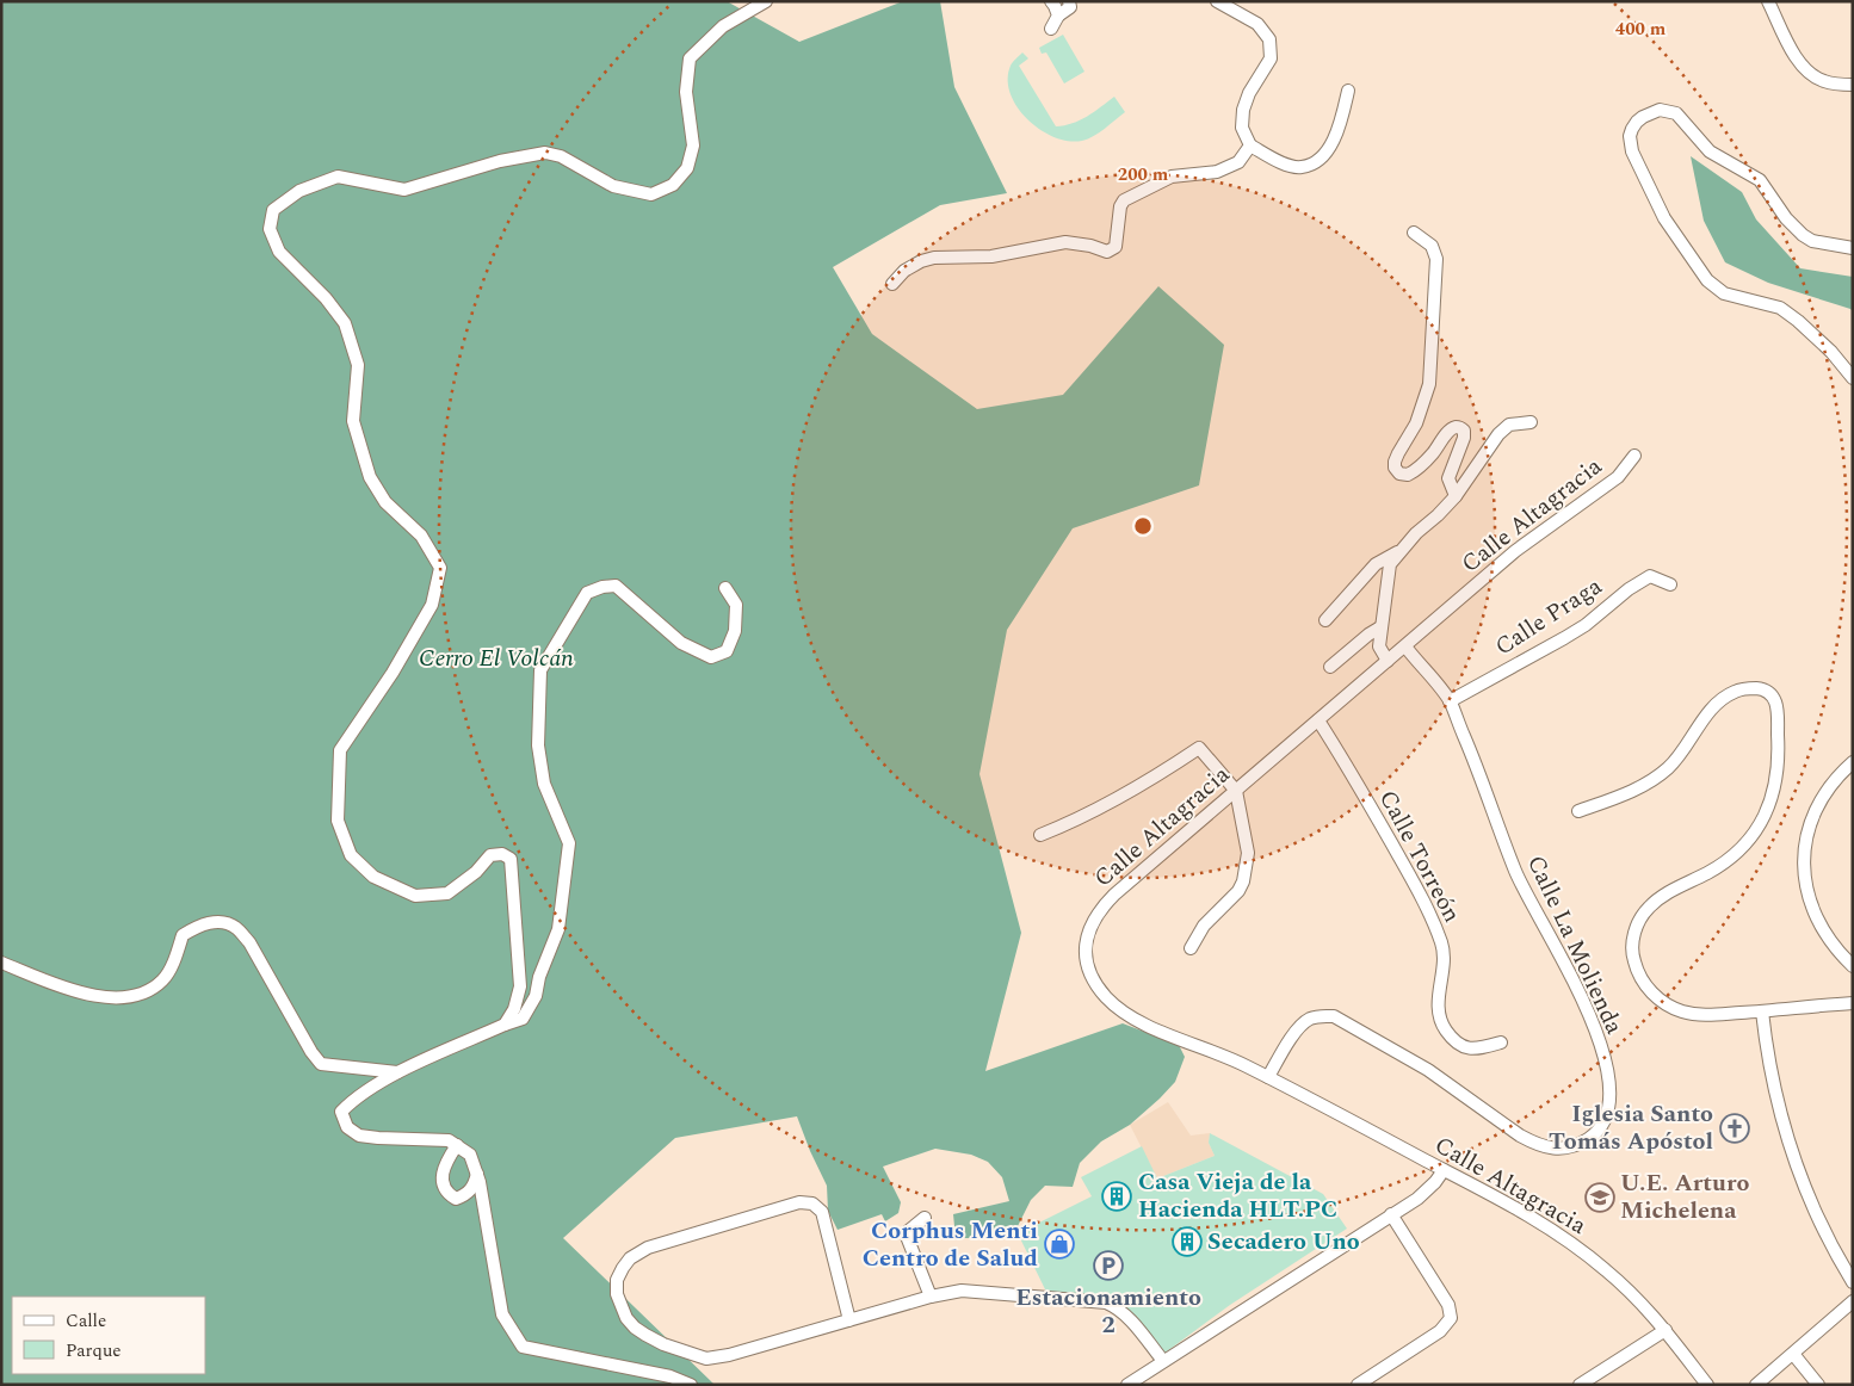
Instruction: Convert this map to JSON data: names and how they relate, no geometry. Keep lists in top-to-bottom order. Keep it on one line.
{"streets":{"street":["Calle Altagracia","Calle Praga","Calle Torreón","Calle La Molienda"]},"crossings":[["Calle Altagracia","Calle Torreón"],["Calle Altagracia","Calle La Molienda"],["Calle Praga","Calle La Molienda"]],"parks":["Cerro El Volcán"],"places":{"church":["Iglesia Santo Tomás Apóstol"],"building":["Casa Vieja de la Hacienda HLT.PC","Secadero Uno"],"school or university":["U.E. Arturo Michelena"],"shop":["Corphus Menti Centro de Salud"],"parking":["Estacionamiento 2"]},"legend":["Calle","Parque"],"rings":["400 m","200 m"]}
